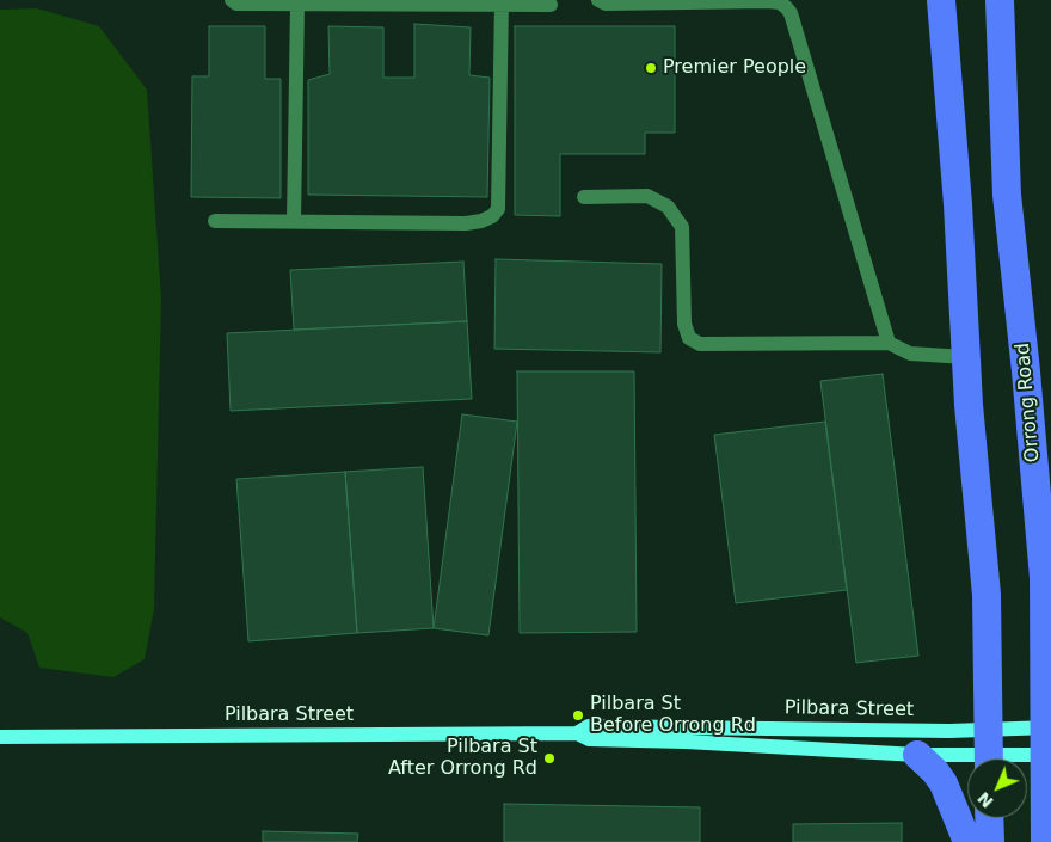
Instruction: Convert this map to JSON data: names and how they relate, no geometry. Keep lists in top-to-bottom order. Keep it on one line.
{"streets":{"highway":["Orrong Road"],"main road":["Pilbara Street"]},"crossings":[["Orrong Road","Pilbara Street"]],"places":["Premier People","Pilbara St Before Orrong Rd","Pilbara St After Orrong Rd"],"north":"bottom left"}
